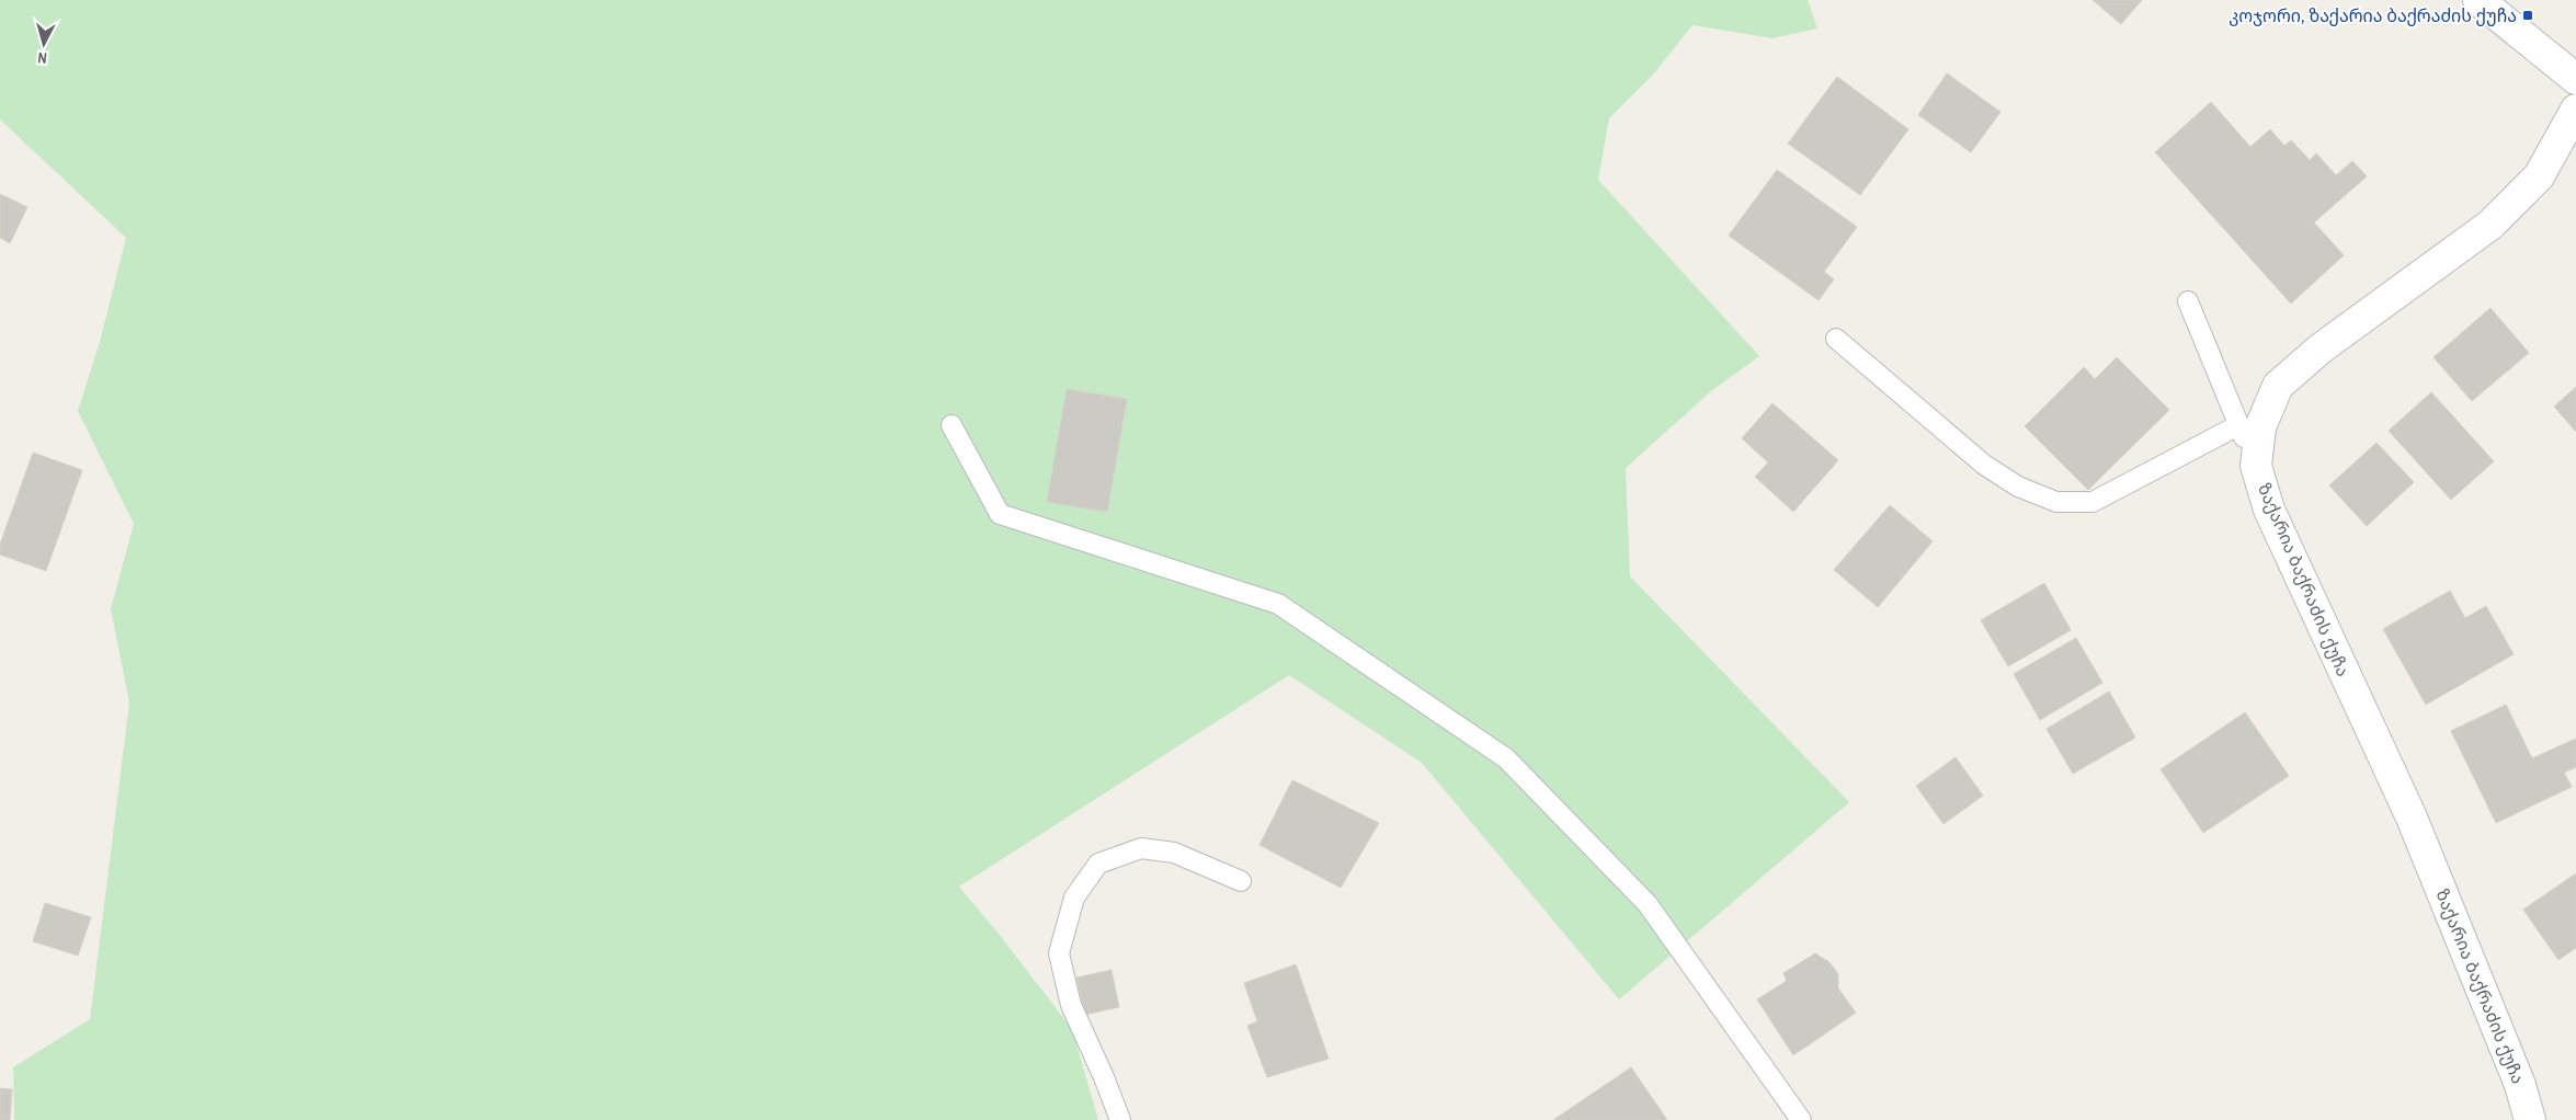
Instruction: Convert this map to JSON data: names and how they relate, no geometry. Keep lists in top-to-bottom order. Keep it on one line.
{"streets":{"street":["ზაქარია ბაქრაძის ქუჩა"]},"places":{"transit":["კოჯორი, ზაქარია ბაქრაძის ქუჩა"]},"north":"bottom"}
